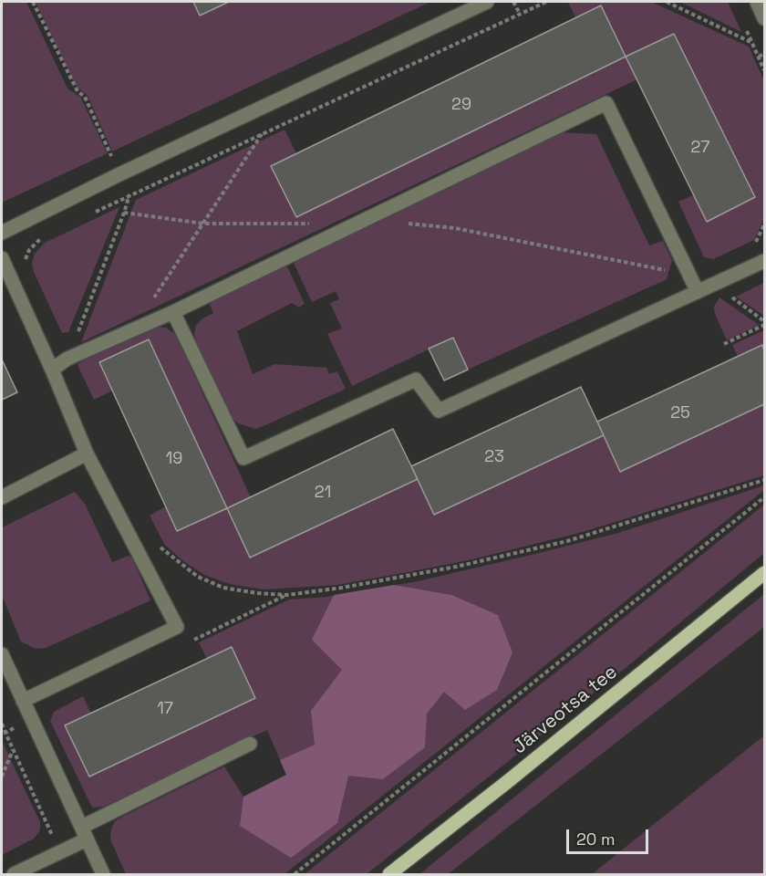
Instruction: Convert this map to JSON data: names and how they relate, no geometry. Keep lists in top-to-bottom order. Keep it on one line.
{"streets":{"main road":["Järveotsa tee"]},"house_numbers":["29","27","25","23","19","21","17"],"scale_bar":"20 m"}
